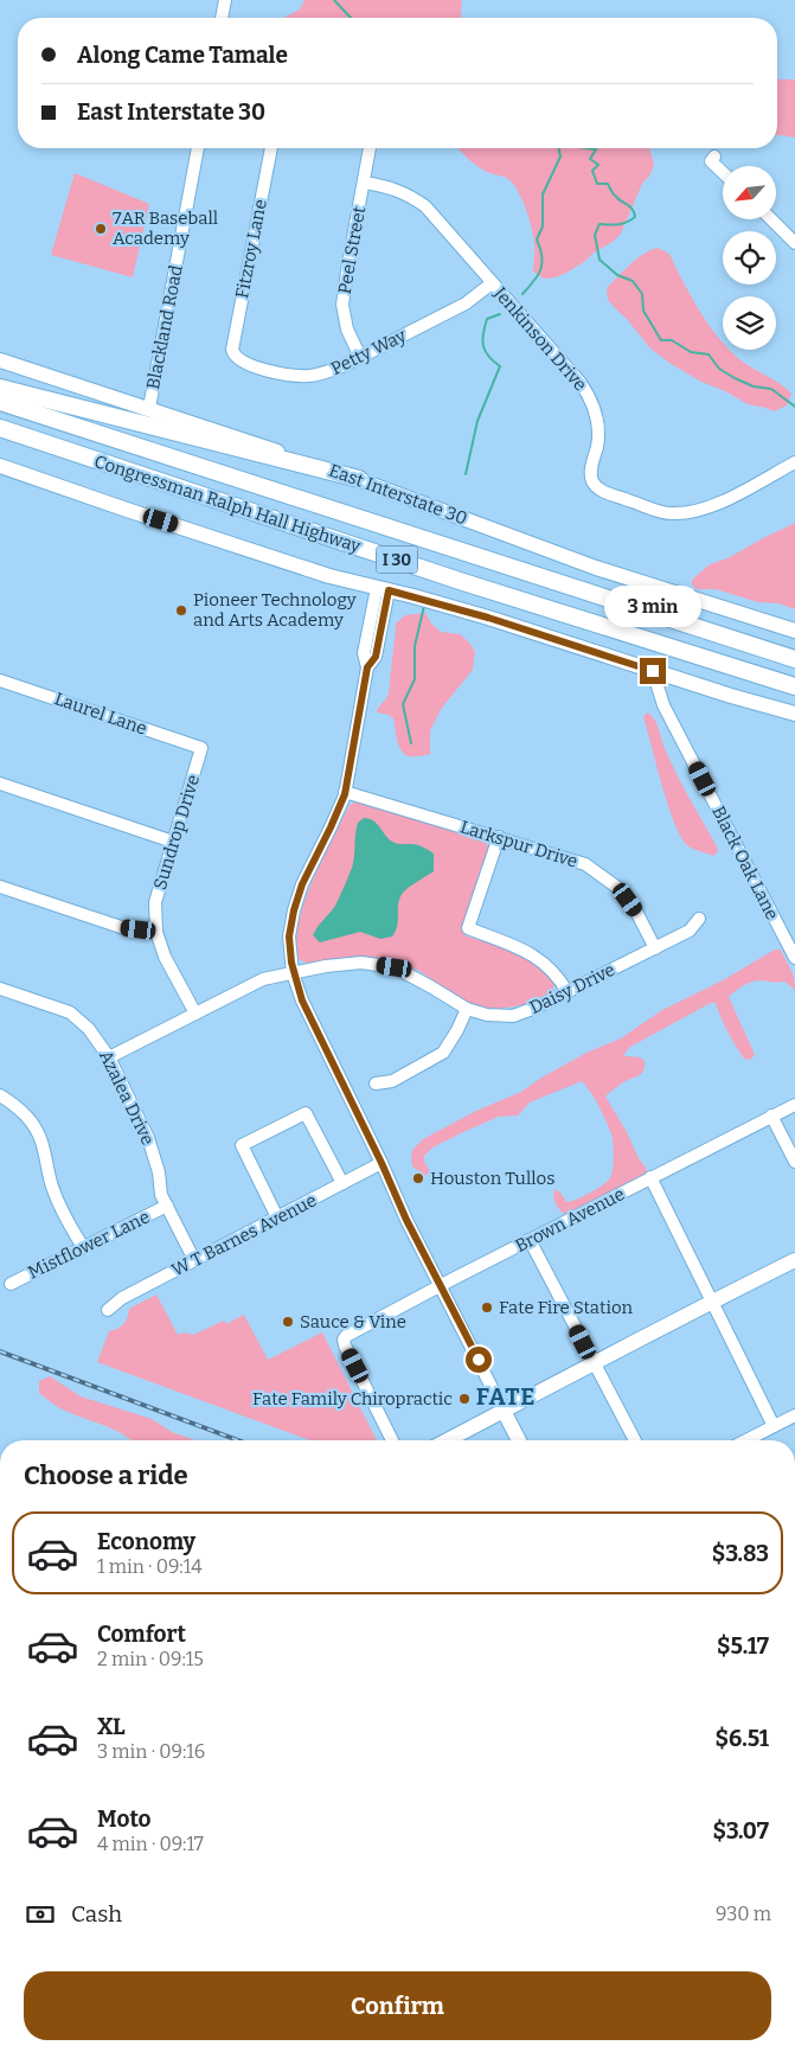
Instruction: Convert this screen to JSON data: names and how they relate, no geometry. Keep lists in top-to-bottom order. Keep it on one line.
{"streets":{"highway":["Congressman Ralph Hall Highway","I 30"],"main road":["East Interstate 30"],"street":["Fitzroy Lane","Peel Street","Blackland Road","Jenkinson Drive","Petty Way","Laurel Lane","Sundrop Drive","Larkspur Drive","Black Oak Lane","Daisy Drive","Azalea Drive","Brown Avenue","W T Barnes Avenue","Mistflower Lane"]},"crossings":[["Fitzroy Lane","Petty Way"],["Peel Street","Jenkinson Drive"],["Peel Street","Petty Way"],["Blackland Road","East Interstate 30"],["Jenkinson Drive","Petty Way"],["Laurel Lane","Sundrop Drive"],["Sundrop Drive","Daisy Drive"],["Larkspur Drive","Daisy Drive"],["Daisy Drive","Azalea Drive"],["Azalea Drive","W T Barnes Avenue"],["Azalea Drive","Mistflower Lane"]],"districts":["FATE"],"places":["7AR Baseball Academy","Pioneer Technology and Arts Academy","Houston Tullos","Fate Fire Station","Sauce & Vine","Fate Family Chiropractic"],"north":"bottom left","page":{"banner":["Along Came Tamale","East Interstate 30"],"bubble":"3 min","heading":"Choose a ride","list":[{"name":"Economy","note":"1 min · 09:14","value":"$3.83"},{"name":"Comfort","note":"2 min · 09:15","value":"$5.17"},{"name":"XL","note":"3 min · 09:16","value":"$6.51"},{"name":"Moto","note":"4 min · 09:17","value":"$3.07"}],"pay":["Cash","930 m"],"buttons":"Confirm"}}
